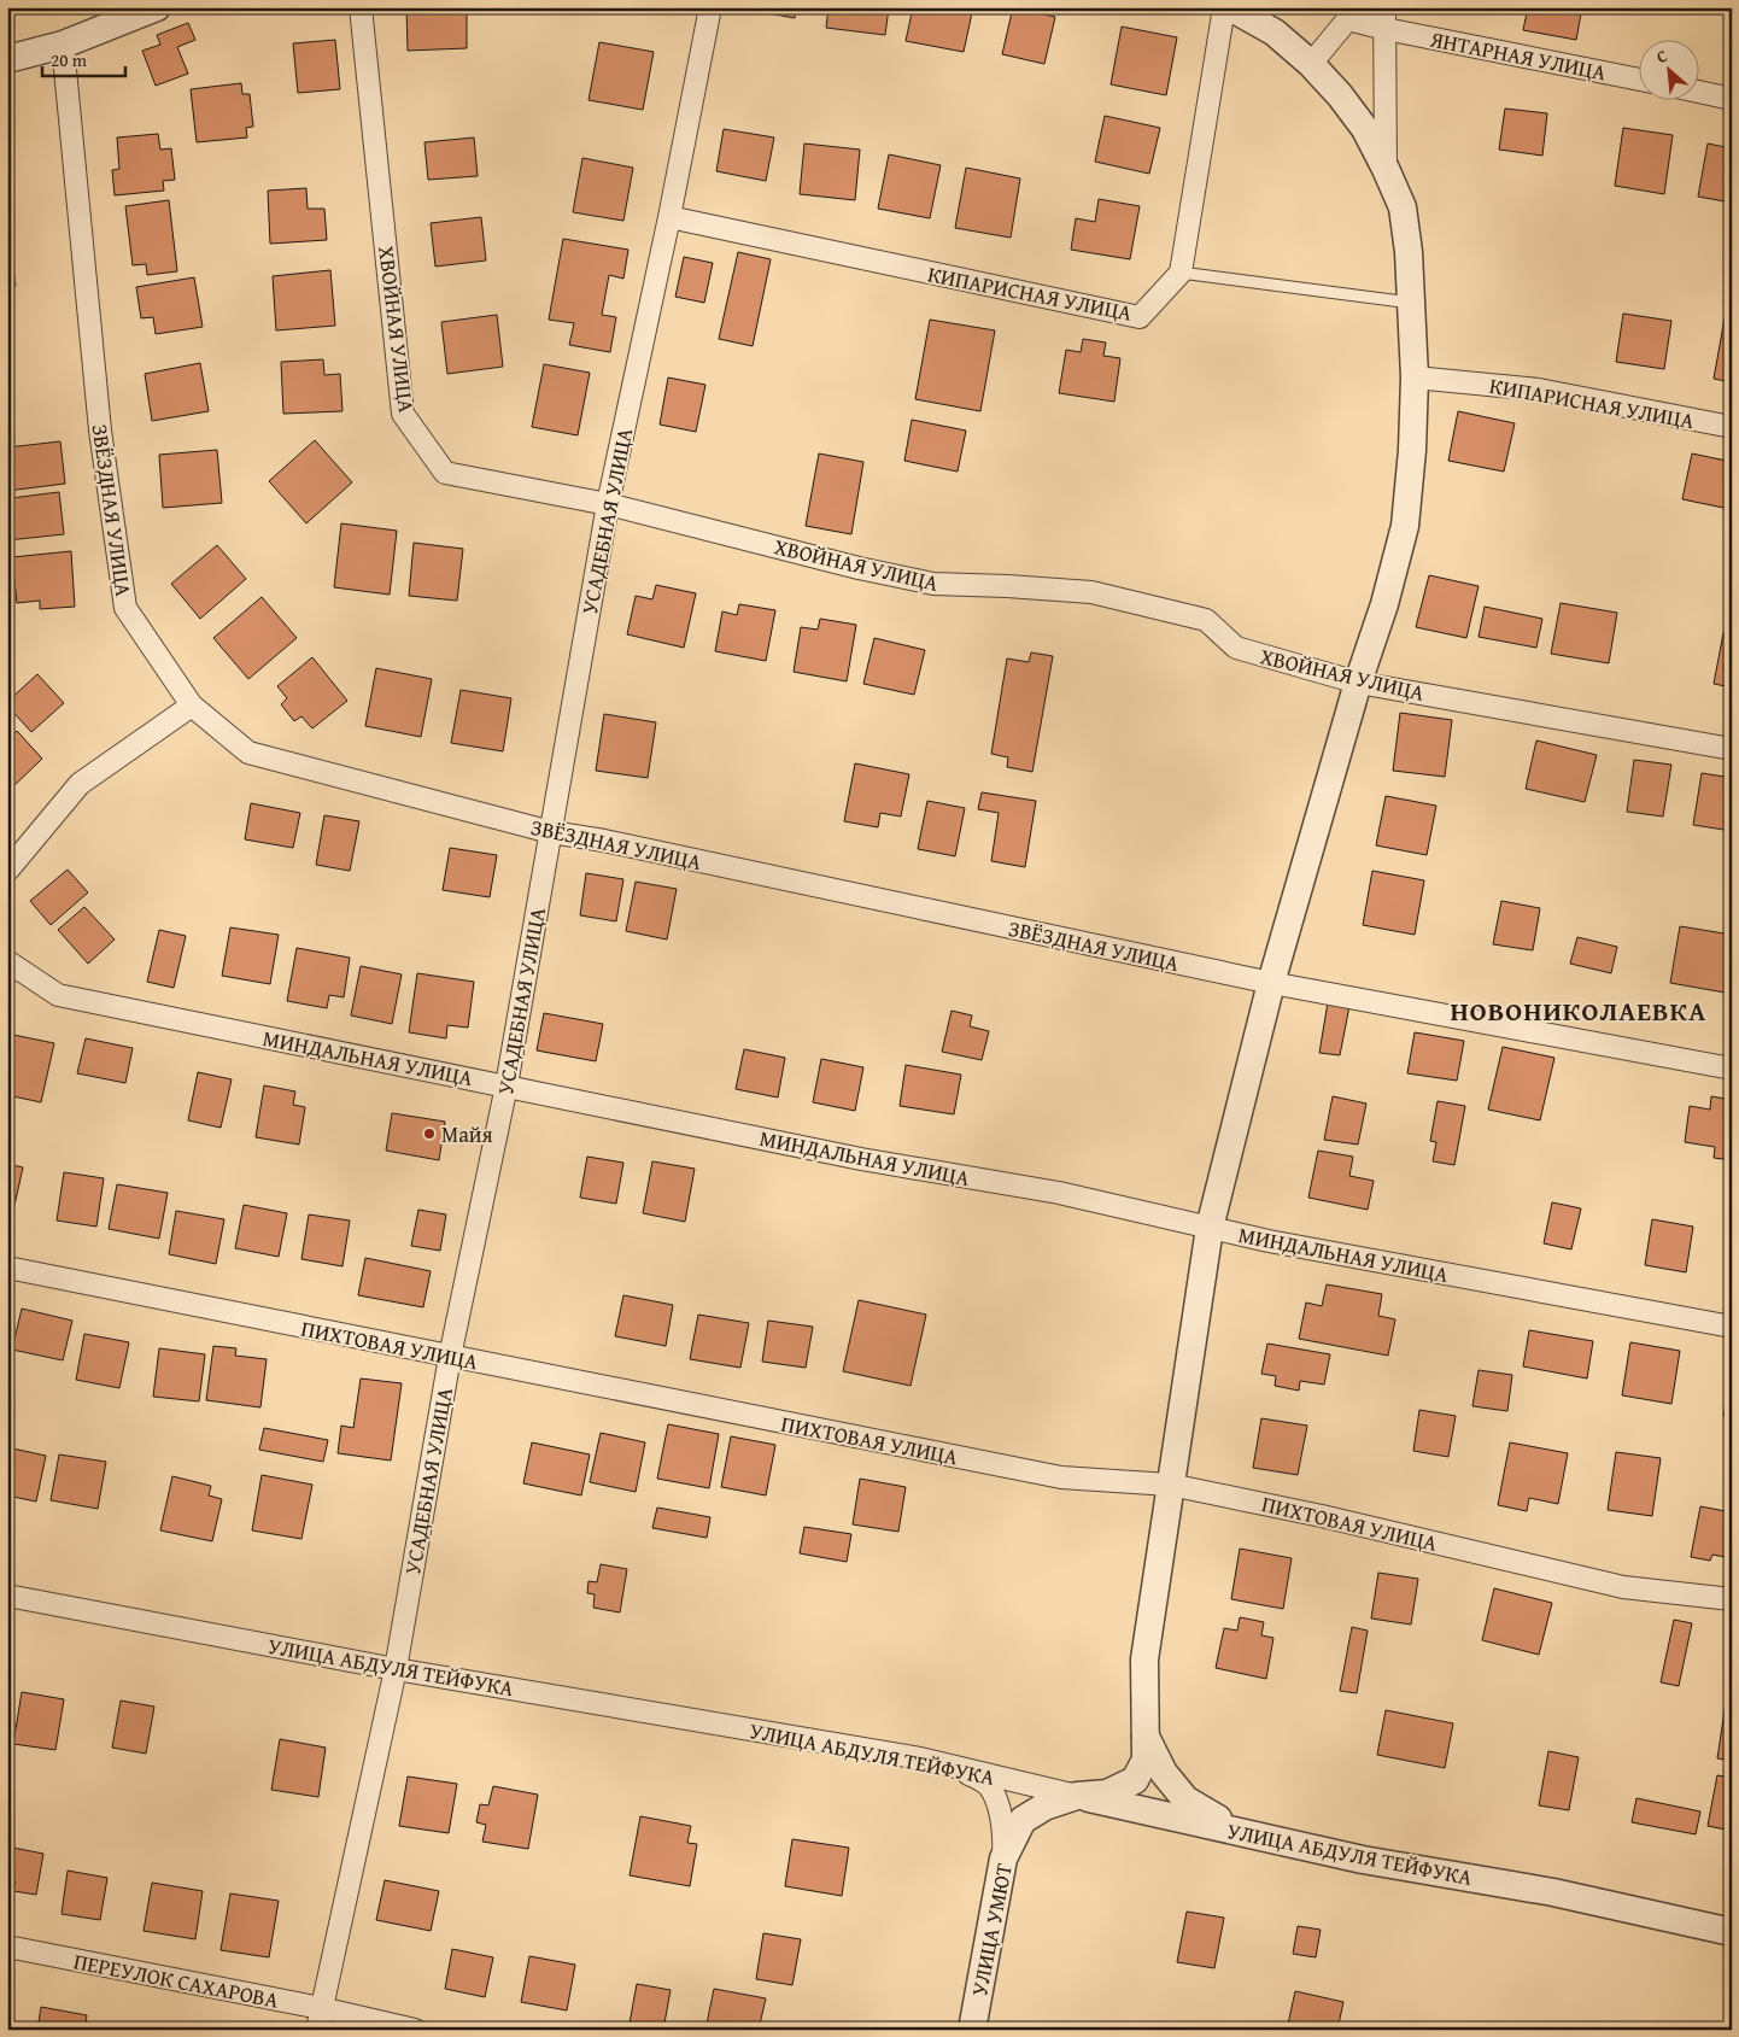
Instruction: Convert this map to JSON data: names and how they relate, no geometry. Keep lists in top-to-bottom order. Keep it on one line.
{"streets":{"street":["ЯНТАРНАЯ УЛИЦА","КИПАРИСНАЯ УЛИЦА","ХВОЙНАЯ УЛИЦА","ЗВЁЗДНАЯ УЛИЦА","УСАДЕБНАЯ УЛИЦА","МИНДАЛЬНАЯ УЛИЦА","ПИХТОВАЯ УЛИЦА","УЛИЦА АБДУЛЯ ТЕЙФУКА","УЛИЦА УМЮТ","ПЕРЕУЛОК САХАРОВА"]},"crossings":[["КИПАРИСНАЯ УЛИЦА","УСАДЕБНАЯ УЛИЦА"],["КИПАРИСНАЯ УЛИЦА","УЛИЦА УМЮТ"],["ХВОЙНАЯ УЛИЦА","УСАДЕБНАЯ УЛИЦА"],["ХВОЙНАЯ УЛИЦА","УЛИЦА УМЮТ"],["ЗВЁЗДНАЯ УЛИЦА","УСАДЕБНАЯ УЛИЦА"],["ЗВЁЗДНАЯ УЛИЦА","УЛИЦА УМЮТ"],["УСАДЕБНАЯ УЛИЦА","МИНДАЛЬНАЯ УЛИЦА"],["УСАДЕБНАЯ УЛИЦА","ПИХТОВАЯ УЛИЦА"],["УСАДЕБНАЯ УЛИЦА","УЛИЦА АБДУЛЯ ТЕЙФУКА"],["УСАДЕБНАЯ УЛИЦА","ПЕРЕУЛОК САХАРОВА"],["МИНДАЛЬНАЯ УЛИЦА","УЛИЦА УМЮТ"],["ПИХТОВАЯ УЛИЦА","УЛИЦА УМЮТ"],["УЛИЦА АБДУЛЯ ТЕЙФУКА","УЛИЦА УМЮТ"]],"districts":["НОВОНИКОЛАЕВКА"],"places":["Майя"],"scale_bar":"20 m","north":"top left"}
